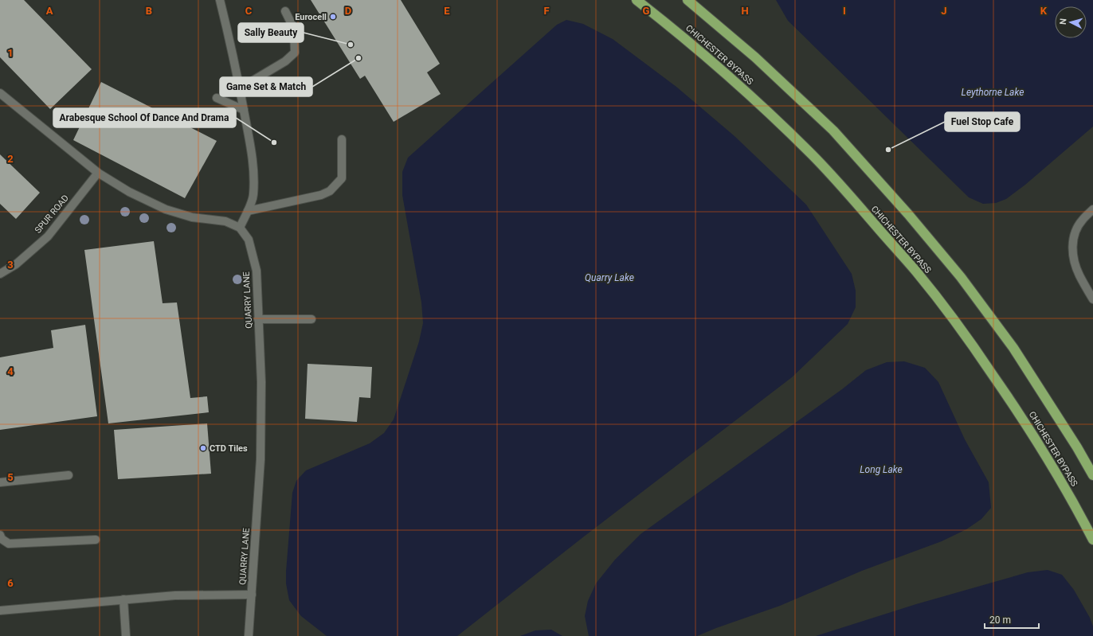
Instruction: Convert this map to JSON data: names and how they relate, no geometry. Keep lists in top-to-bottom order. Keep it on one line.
{"streets":{"highway":["CHICHESTER BYPASS"],"street":["SPUR ROAD","QUARRY LANE"]},"water":["Leythorne Lake","Quarry Lake","Long Lake"],"places":["Eurocell","Sally Beauty","Game Set & Match","Arabesque School Of Dance And Drama","Fuel Stop Cafe","CTD Tiles"],"scale_bar":"20 m","north":"left","grid":{"columns":["A","B","C","D","E","F","G","H","I","J","K"],"rows":["1","2","3","4","5","6"]}}
